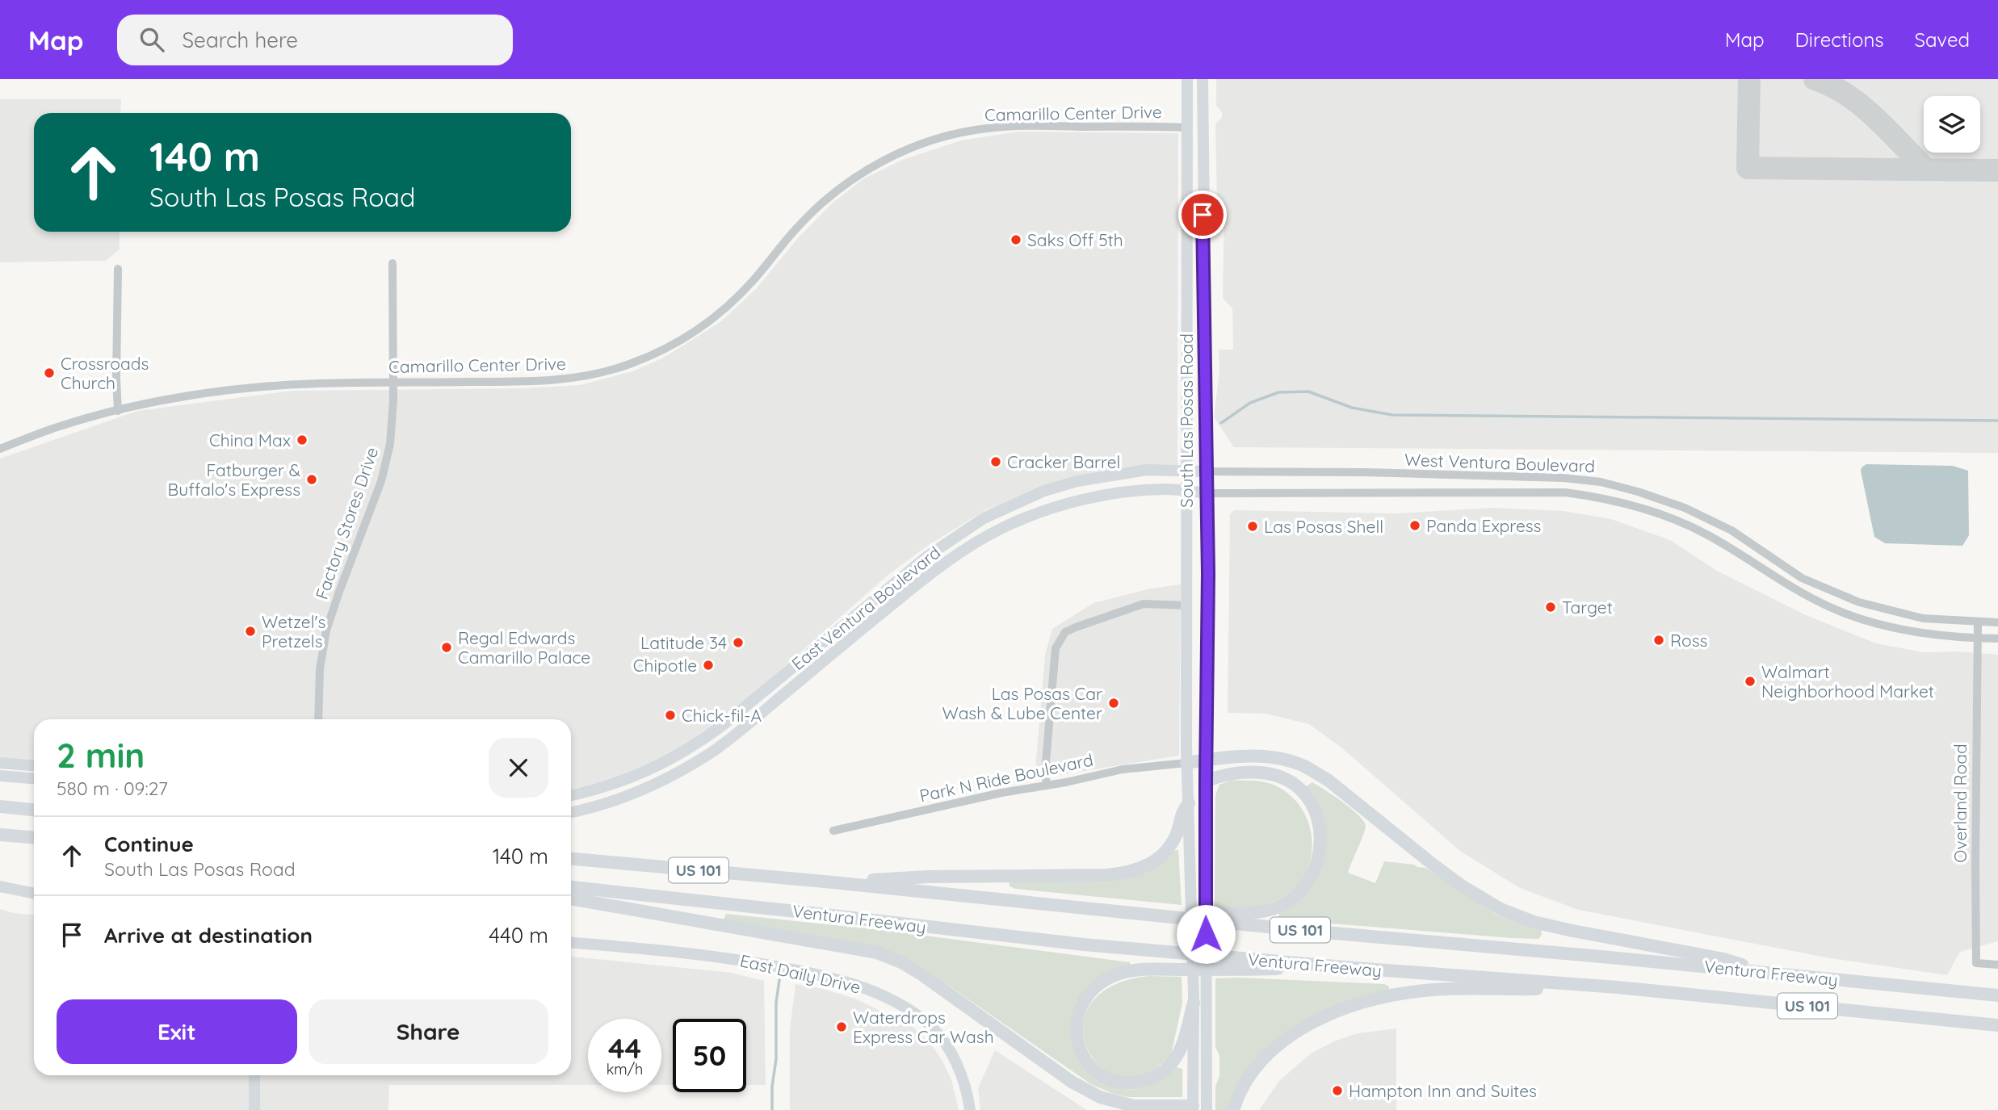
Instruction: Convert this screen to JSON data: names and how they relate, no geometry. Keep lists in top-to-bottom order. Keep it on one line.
{"streets":{"highway":["US 101","Ventura Freeway"],"main road":["South Las Posas Road","East Ventura Boulevard","East Daily Drive"],"street":["Camarillo Center Drive","West Ventura Boulevard","Factory Stores Drive","Park N Ride Boulevard","Overland Road"]},"crossings":[["Camarillo Center Drive","South Las Posas Road"],["Camarillo Center Drive","Factory Stores Drive"],["South Las Posas Road","West Ventura Boulevard"],["South Las Posas Road","East Ventura Boulevard"],["South Las Posas Road","Park N Ride Boulevard"],["West Ventura Boulevard","East Ventura Boulevard"],["West Ventura Boulevard","Overland Road"]],"places":["Saks Off 5th","Crossroads Church","China Max","Cracker Barrel","Fatburger & Buffalo's Express","Panda Express","Las Posas Shell","Target","Wetzel's Pretzels","Ross","Latitude 34","Regal Edwards Camarillo Palace","Chipotle","Walmart Neighborhood Market","Las Posas Car Wash & Lube Center","Chick-fil-A","Waterdrops Express Car Wash","Hampton Inn and Suites"],"page":{"header":"Map","search":"Search here","nav":["Map","Directions","Saved"],"turn":["140 m","South Las Posas Road"],"heading":["2 min","580 m · 09:27"],"list":[{"name":"Continue","note":"South Las Posas Road","value":"140 m"},{"name":"Arrive at destination","value":"440 m"}],"buttons":["Exit","Share"],"speed":"44 km/h","limit":"50"}}
